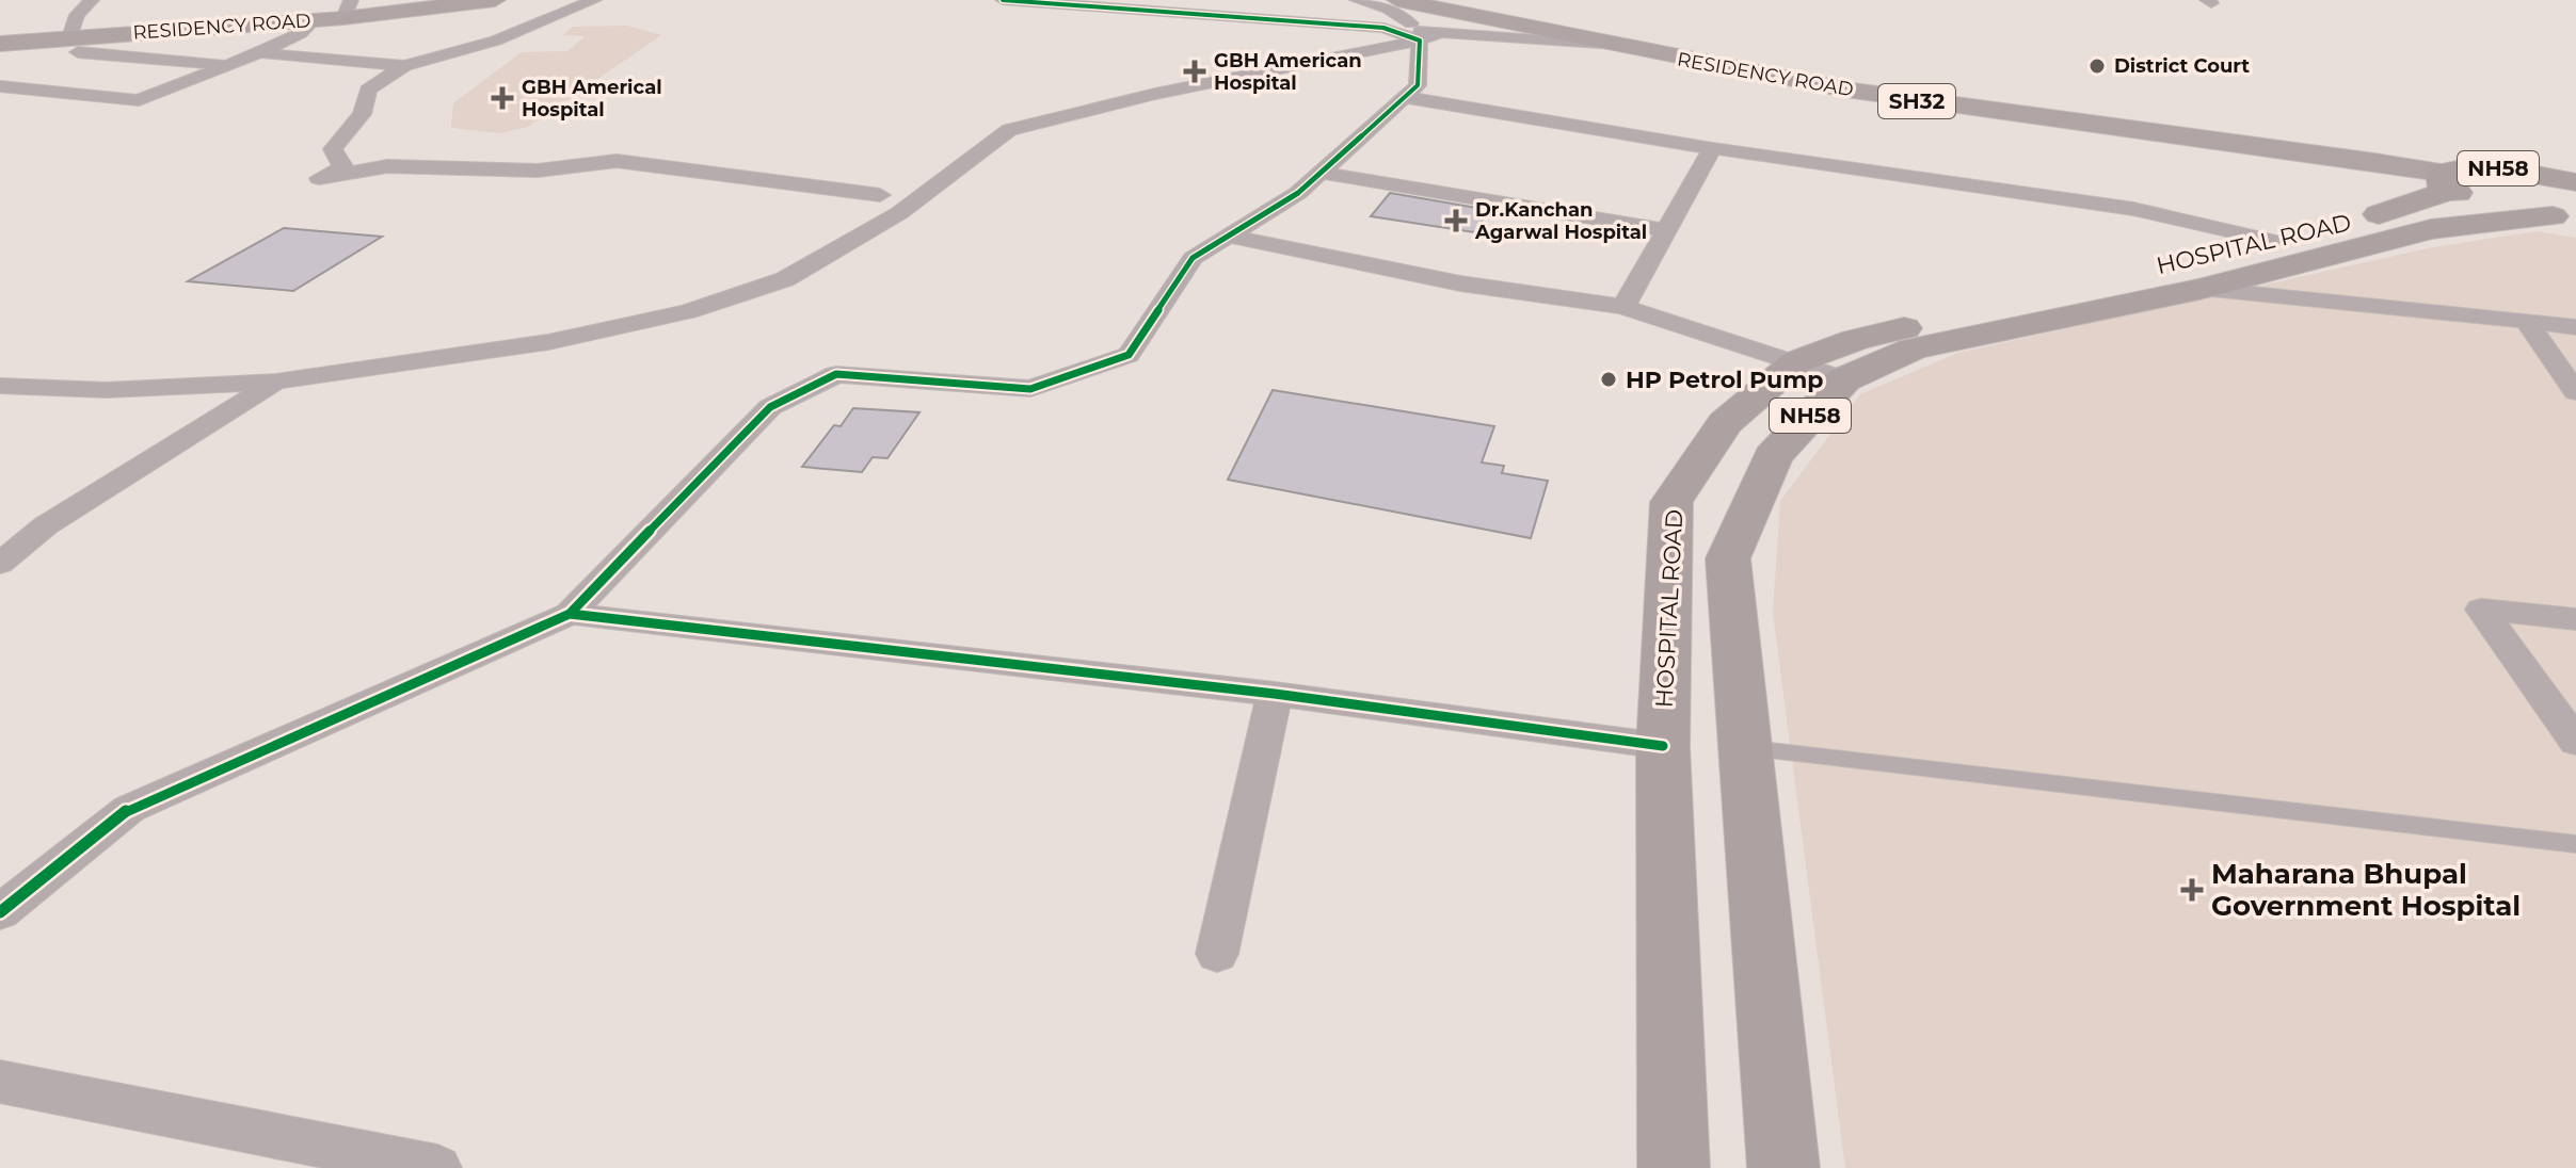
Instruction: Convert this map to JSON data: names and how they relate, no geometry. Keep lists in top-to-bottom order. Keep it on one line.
{"streets":{"highway":["NH58","HOSPITAL ROAD"],"main road":["RESIDENCY ROAD","SH32"]},"crossings":[["RESIDENCY ROAD","NH58"],["RESIDENCY ROAD","HOSPITAL ROAD"],["NH58","HOSPITAL ROAD"]],"places":{"other":["District Court","HP Petrol Pump"],"health":["GBH American Hospital","GBH Americal Hospital","Dr.Kanchan Agarwal Hospital","Maharana Bhupal Government Hospital"]}}
